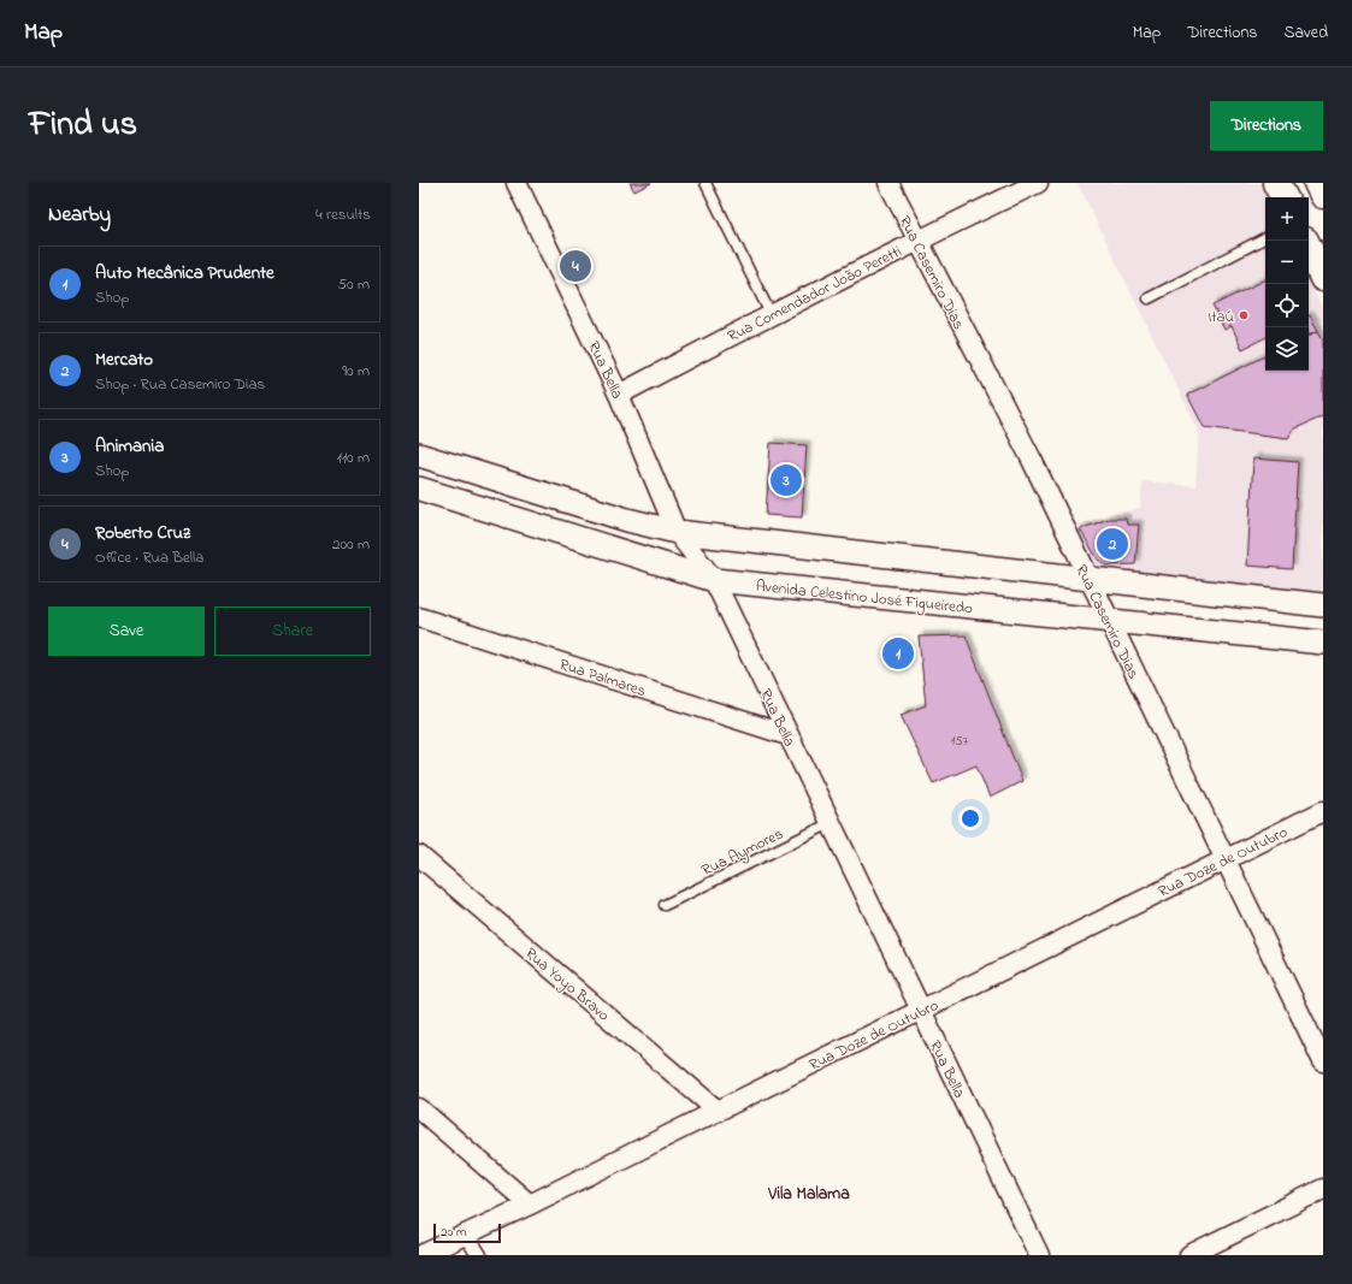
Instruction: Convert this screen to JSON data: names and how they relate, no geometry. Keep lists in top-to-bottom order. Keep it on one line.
{"streets":{"street":["Rua Casemiro Dias","Rua Comendador João Peretti","Rua Bella","Avenida Celestino José Figueiredo","Rua Palmares","Rua Doze de Outubro","Rua Yoyo Bravo"],"lane":["Rua Aymores"]},"crossings":[["Rua Casemiro Dias","Rua Comendador João Peretti"],["Rua Casemiro Dias","Avenida Celestino José Figueiredo"],["Rua Casemiro Dias","Rua Doze de Outubro"],["Rua Comendador João Peretti","Rua Bella"],["Rua Bella","Avenida Celestino José Figueiredo"],["Rua Bella","Rua Palmares"],["Rua Bella","Rua Aymores"],["Rua Bella","Rua Doze de Outubro"],["Rua Doze de Outubro","Rua Yoyo Bravo"]],"districts":["Vila Malama"],"places":["Itaú"],"house_numbers":["157"],"scale_bar":"20 m","page":{"header":"Map","nav":["Map","Directions","Saved"],"title":"Find us","buttons":["Directions",["Save","Share"]],"heading":["Nearby","4 results"],"map_buttons":["+","−"],"list":[{"mark":"1","name":"Auto Mecânica Prudente","note":"Shop","value":"50 m"},{"mark":"2","name":"Mercato","note":"Shop · Rua Casemiro Dias","value":"90 m"},{"mark":"3","name":"Animania","note":"Shop","value":"110 m"},{"mark":"4","name":"Roberto Cruz","note":"Office · Rua Bella","value":"200 m"}],"pins":["4","3","2","1"],"scale":"20 m"}}
